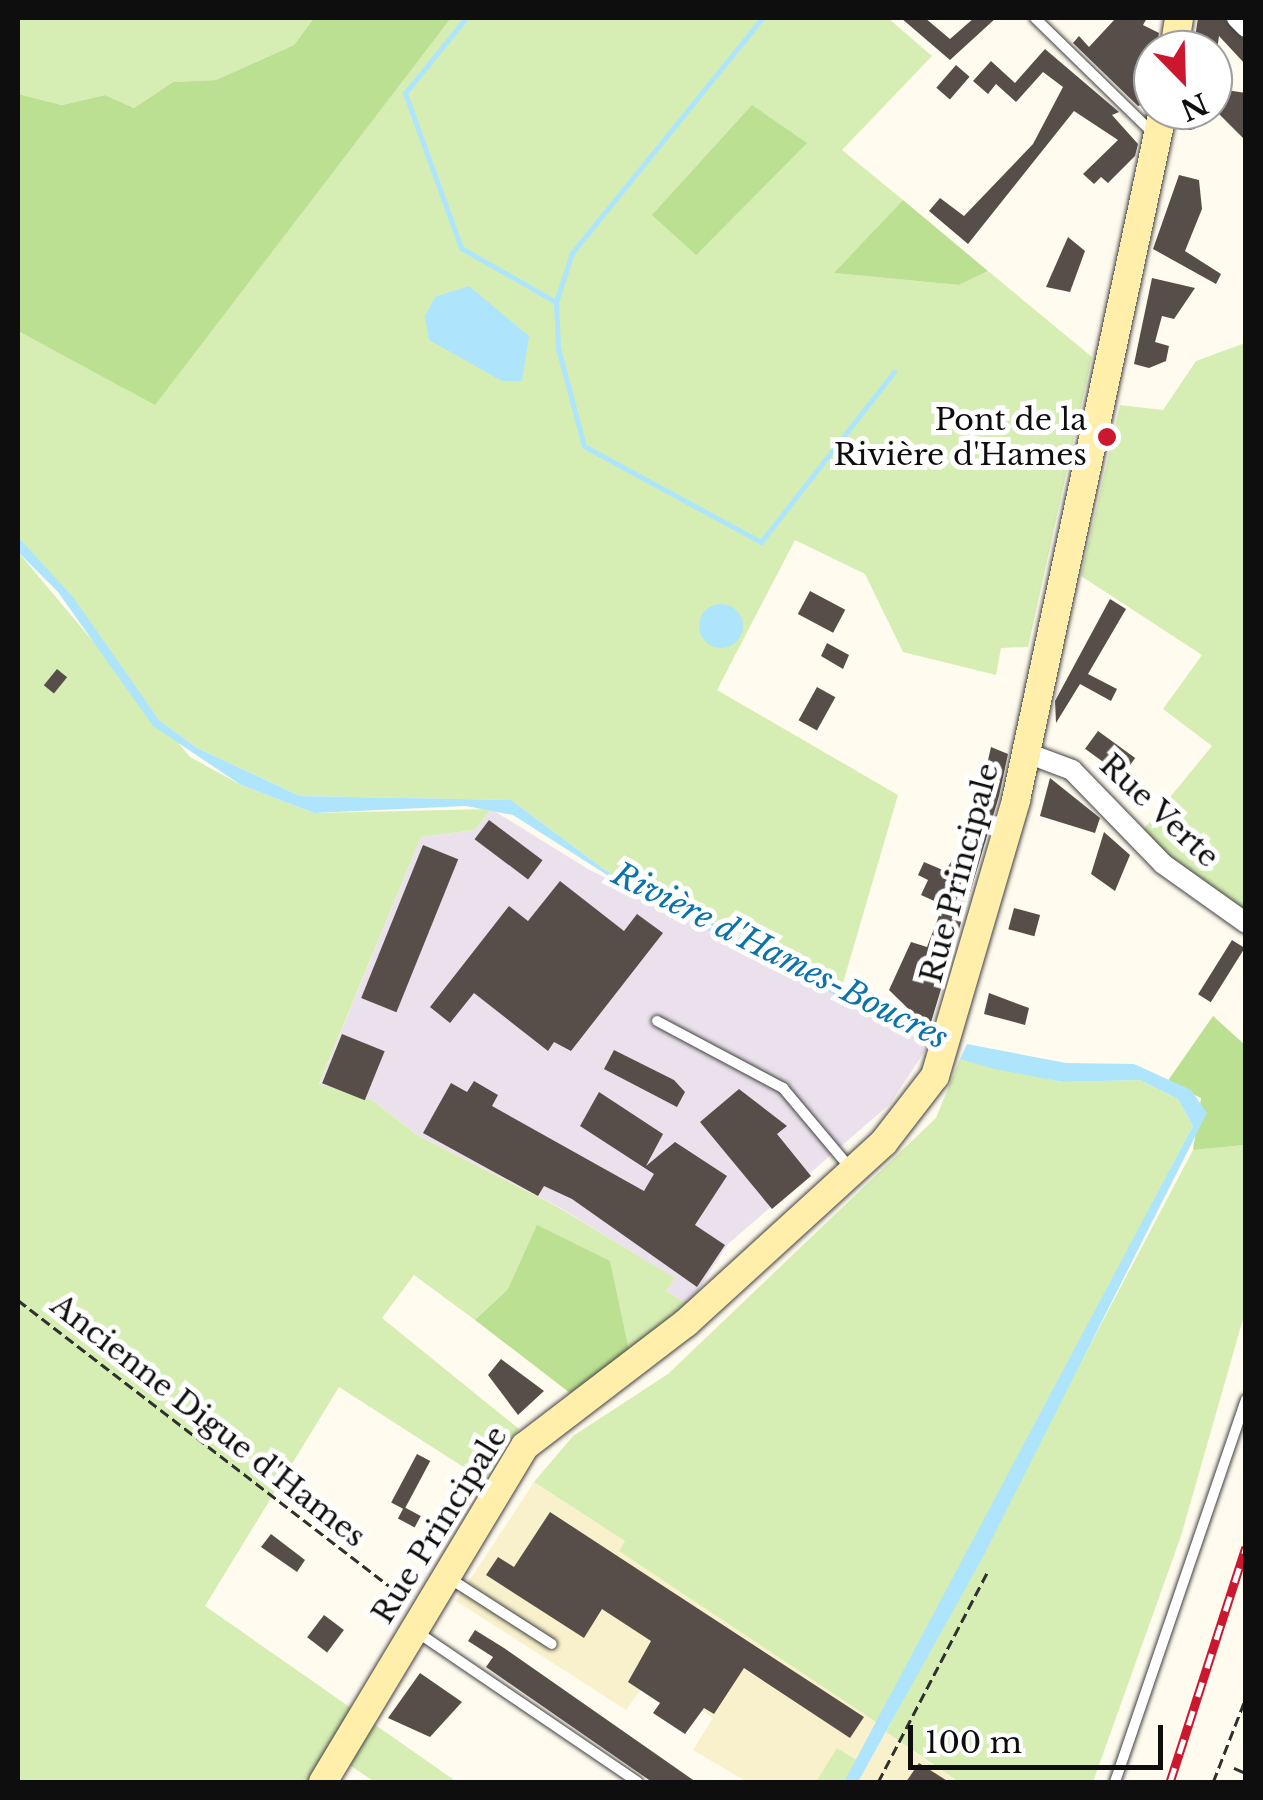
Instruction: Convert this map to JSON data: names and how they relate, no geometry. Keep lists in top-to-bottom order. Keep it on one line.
{"streets":{"street":["Rue Verte","Rue Principale"],"path":["Ancienne Digue d'Hames"]},"crossings":[["Rue Verte","Rue Principale"],["Rue Principale","Ancienne Digue d'Hames"]],"water":["Rivière d'Hames-Boucres"],"places":["Pont de la Rivière d'Hames"],"scale_bar":"100 m","north":"bottom right"}
